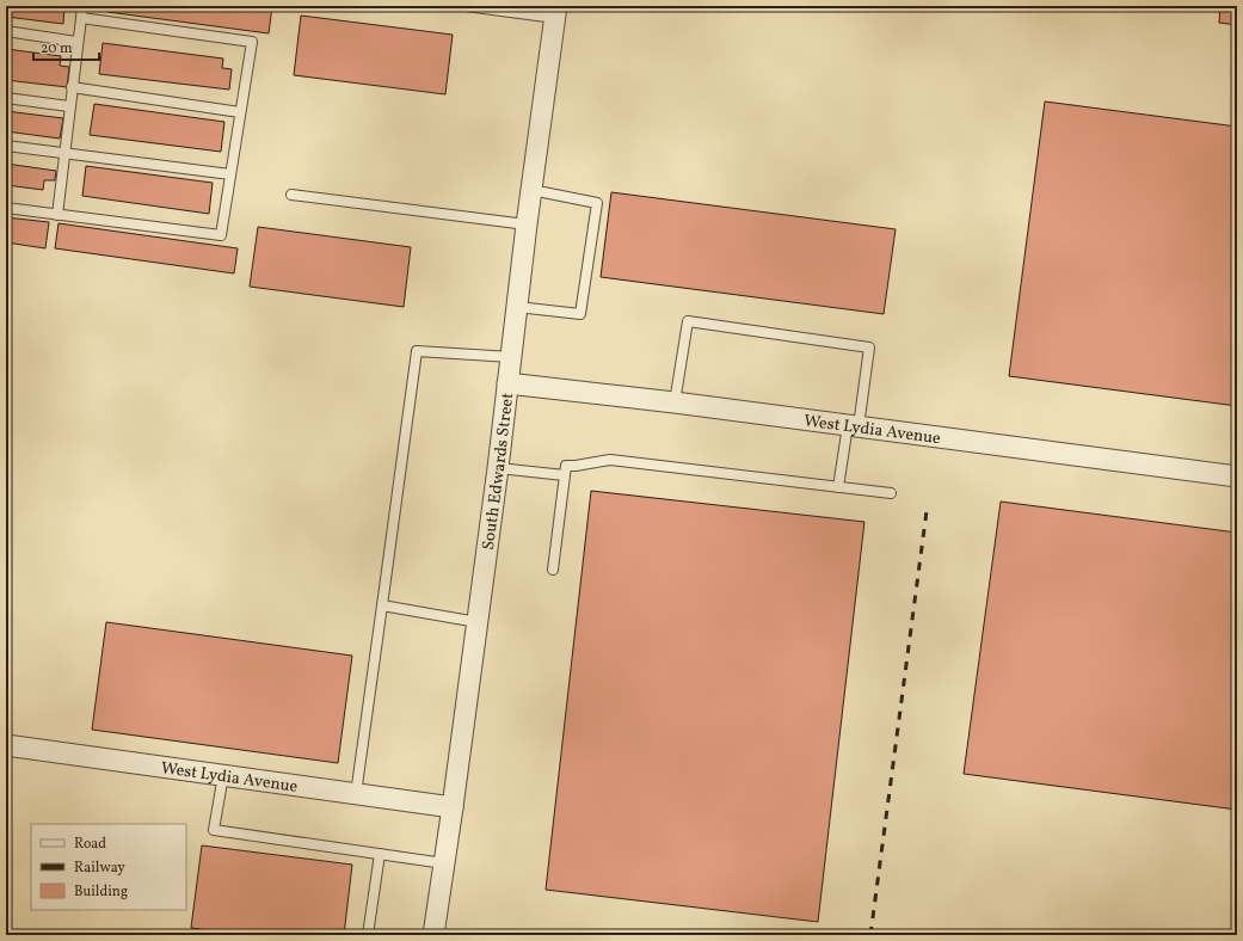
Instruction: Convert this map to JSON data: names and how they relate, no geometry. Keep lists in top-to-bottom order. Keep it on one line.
{"streets":{"street":["West Lydia Avenue","South Edwards Street"]},"crossings":[["West Lydia Avenue","South Edwards Street"]],"legend":["Road","Railway","Building"],"scale_bar":"20 m"}
